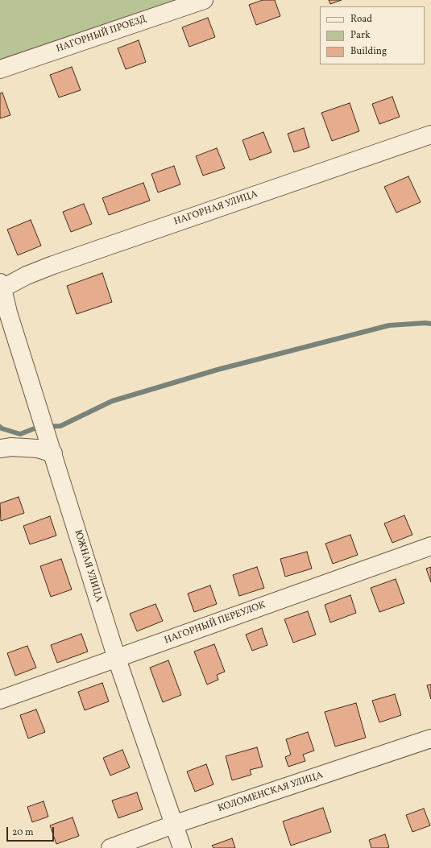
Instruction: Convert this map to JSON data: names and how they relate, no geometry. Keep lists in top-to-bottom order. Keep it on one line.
{"streets":{"street":["НАГОРНЫЙ ПРОЕЗД","НАГОРНАЯ УЛИЦА","ЮЖНАЯ УЛИЦА","НАГОРНЫЙ ПЕРЕУЛОК","КОЛОМЕНСКАЯ УЛИЦА"]},"crossings":[["НАГОРНАЯ УЛИЦА","ЮЖНАЯ УЛИЦА"],["ЮЖНАЯ УЛИЦА","НАГОРНЫЙ ПЕРЕУЛОК"],["ЮЖНАЯ УЛИЦА","КОЛОМЕНСКАЯ УЛИЦА"]],"legend":["Road","Park","Building"],"scale_bar":"20 m"}
